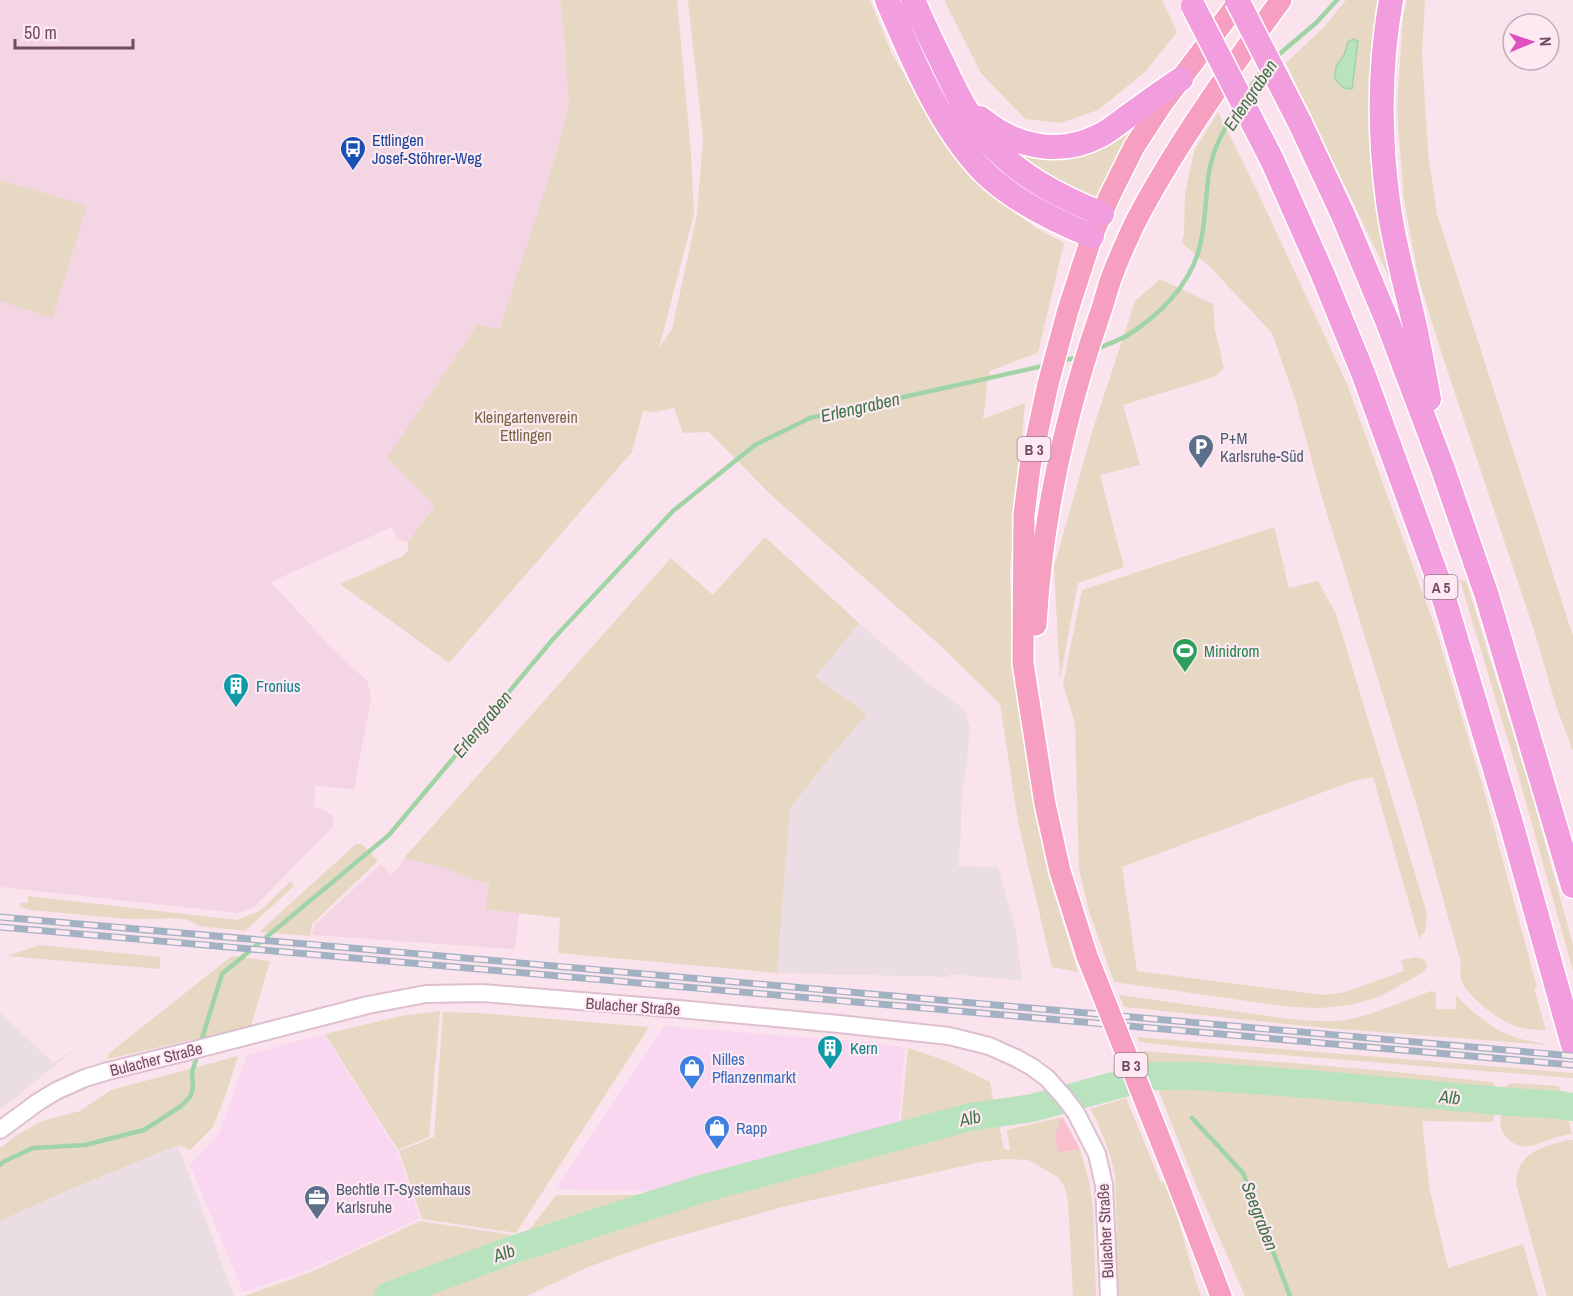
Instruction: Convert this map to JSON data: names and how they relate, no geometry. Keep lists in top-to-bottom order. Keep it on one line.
{"streets":{"highway":["A 5"],"main road":["B 3"],"street":["Bulacher Straße"]},"crossings":[["B 3","A 5"]],"water":["Erlengraben","Alb","Seegraben"],"parks":["Kleingartenverein Ettlingen"],"places":{"bus stop":["Ettlingen Josef-Stöhrer-Weg"],"parking":["P+M Karlsruhe-Süd"],"sports":["Minidrom"],"building":["Fronius","Kern"],"shop":["Nilles Pflanzenmarkt","Rapp"],"office":["Bechtle IT-Systemhaus Karlsruhe"]},"scale_bar":"50 m","north":"right"}
